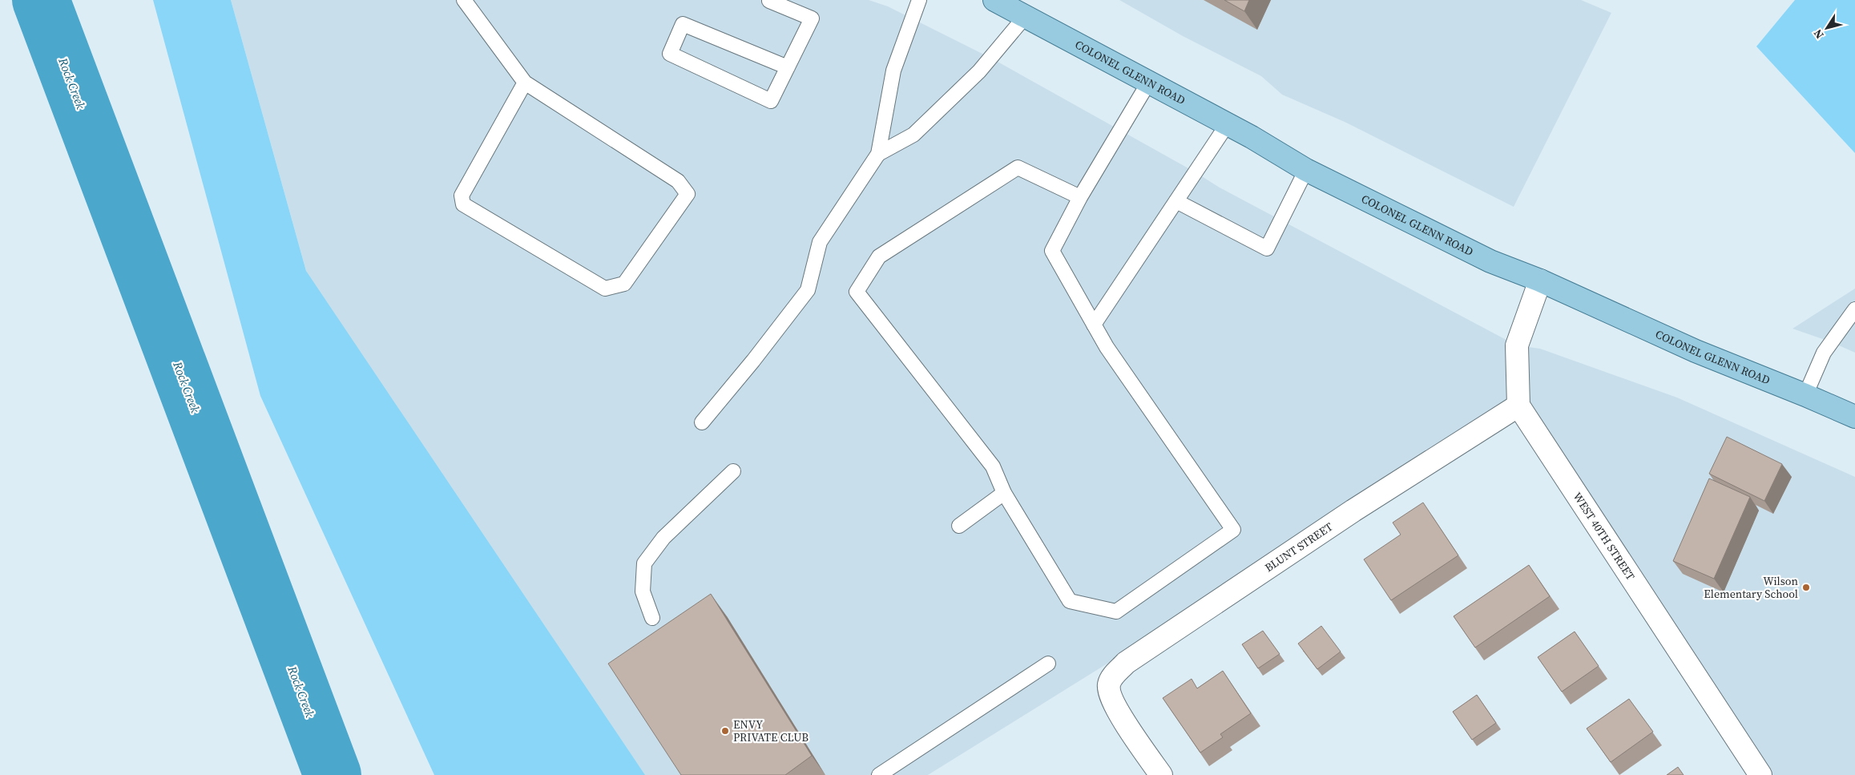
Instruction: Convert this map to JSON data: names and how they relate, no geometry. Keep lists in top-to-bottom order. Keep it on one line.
{"streets":{"main road":["COLONEL GLENN ROAD"],"street":["WEST 40TH STREET","BLUNT STREET"]},"crossings":[["WEST 40TH STREET","BLUNT STREET"]],"water":["Rock Creek"],"places":["Wilson Elementary School","ENVY PRIVATE CLUB"],"north":"bottom left"}
